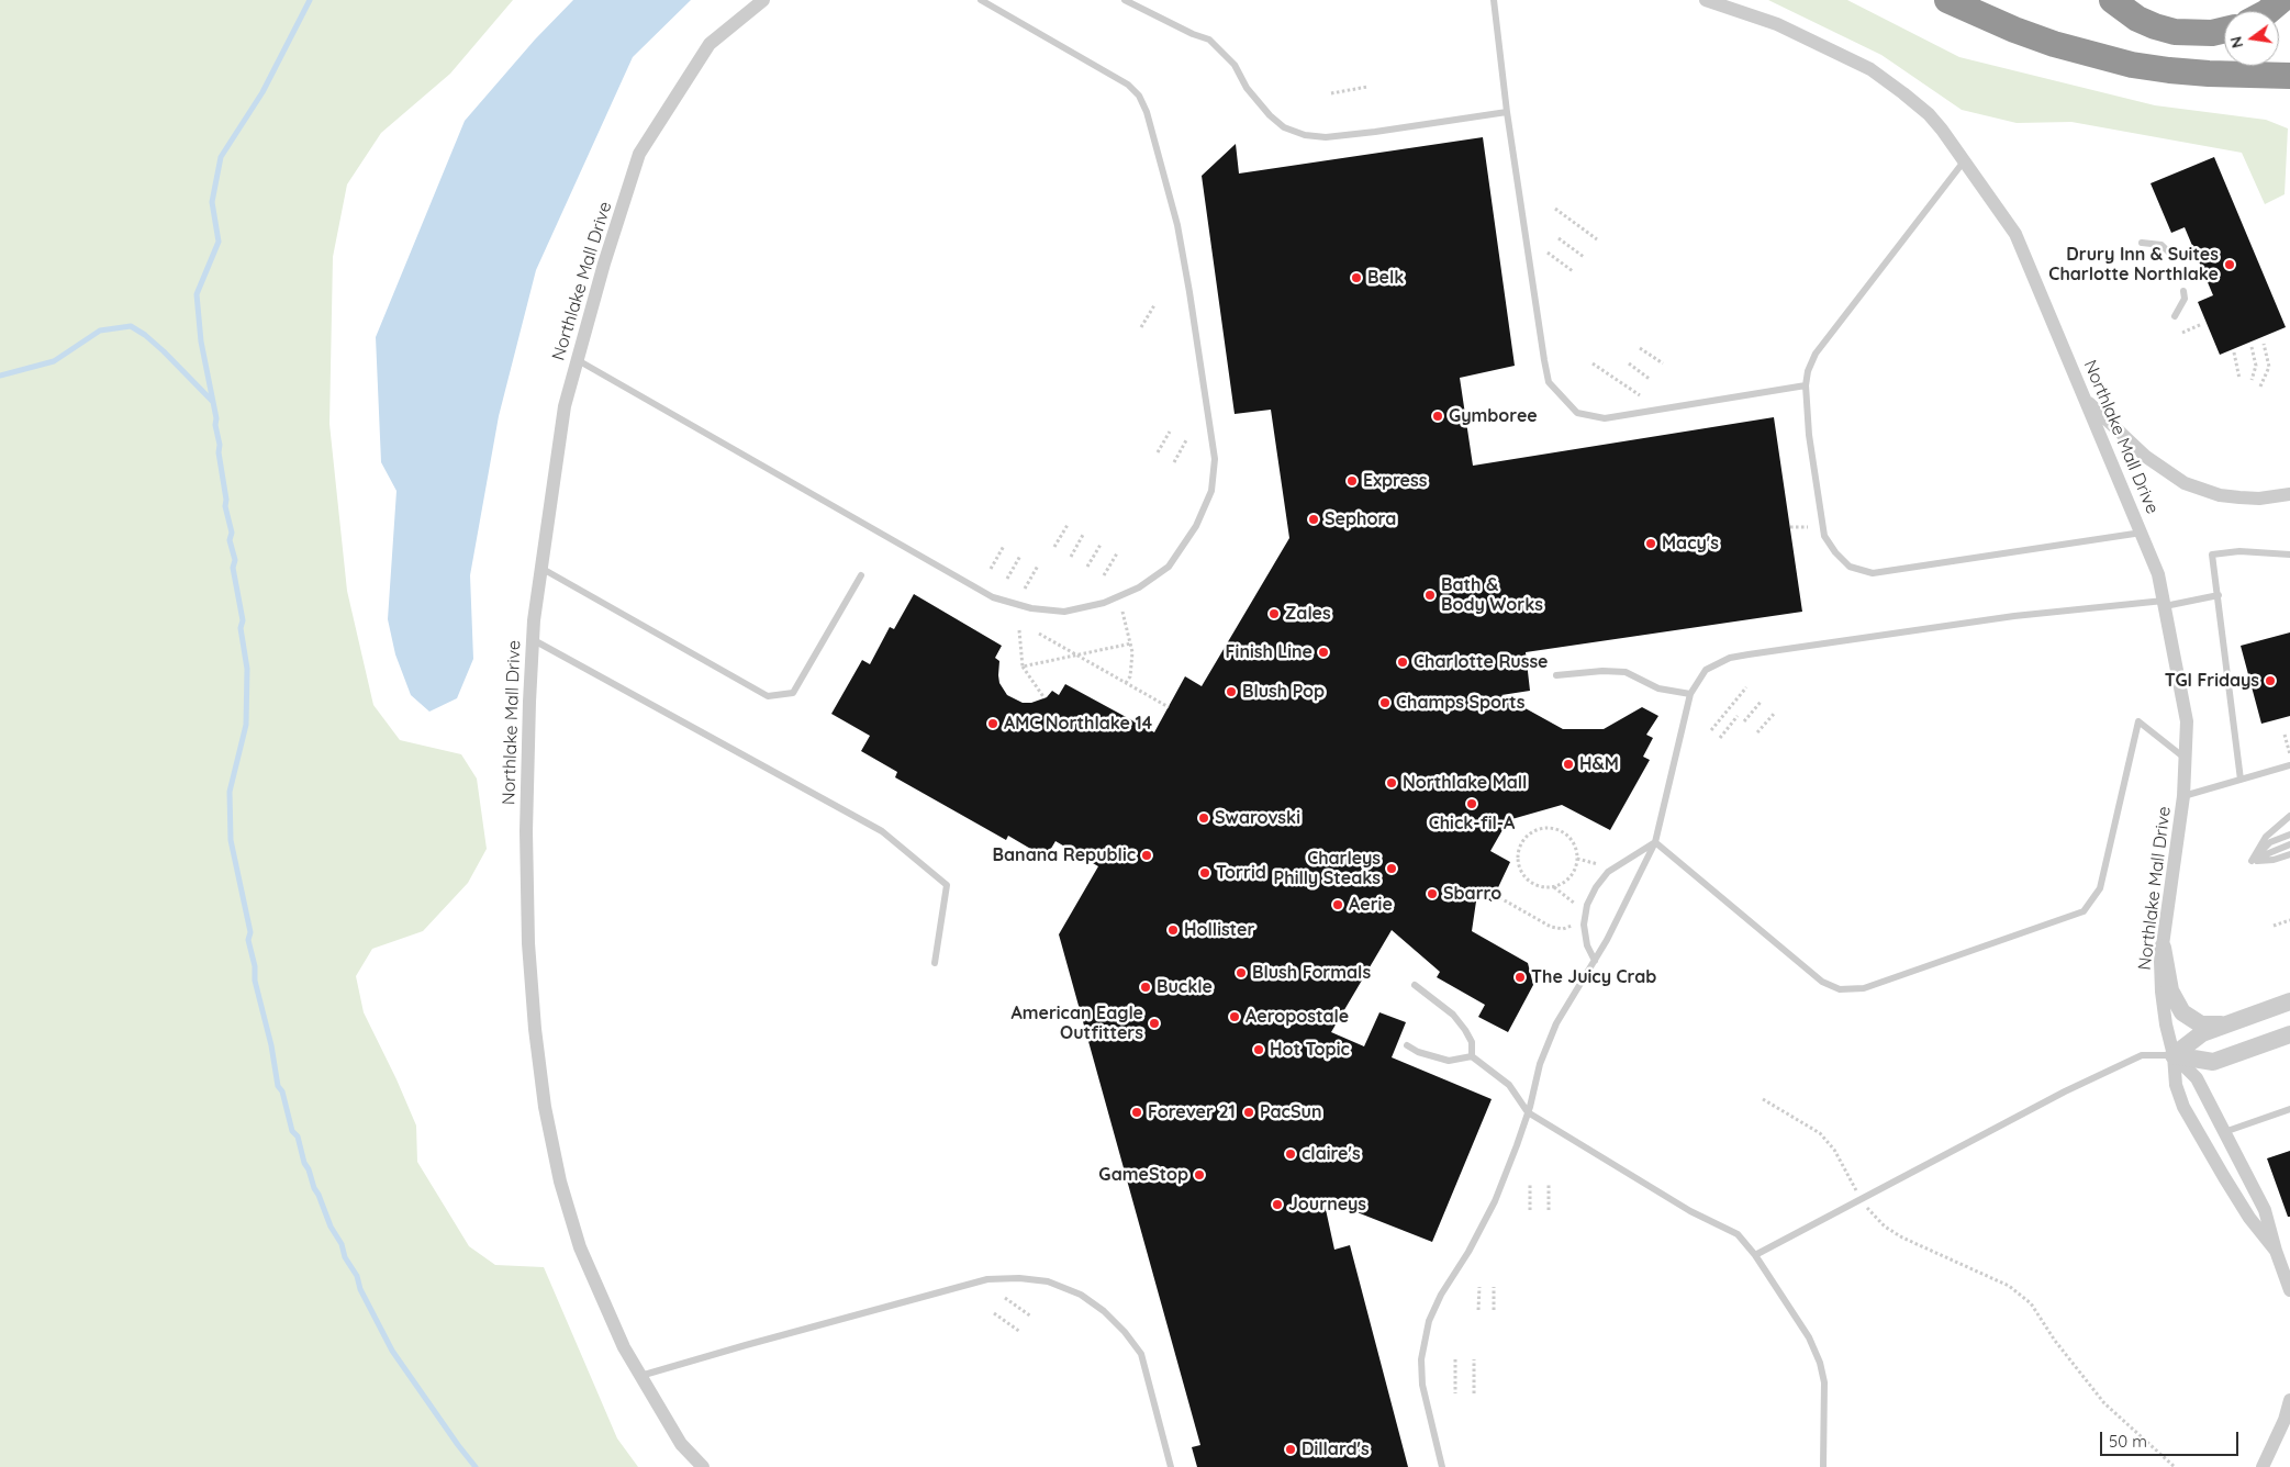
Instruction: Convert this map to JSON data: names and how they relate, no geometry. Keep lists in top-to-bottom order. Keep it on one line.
{"streets":{"street":["Northlake Mall Drive"]},"places":["Drury Inn & Suites Charlotte Northlake","Belk","Gymboree","Express","Sephora","Macy's","Bath & Body Works","Zales","Finish Line","Charlotte Russe","TGI Fridays","Blush Pop","Champs Sports","AMC Northlake 14","H&M","Northlake Mall","Chick-fil-A","Swarovski","Banana Republic","Charleys Philly Steaks","Torrid","Sbarro","Aerie","Hollister","Blush Formals","The Juicy Crab","Buckle","Aeropostale","American Eagle Outfitters","Hot Topic","Forever 21","PacSun","claire's","GameStop","Journeys","Dillard's"],"scale_bar":"50 m","north":"left"}
